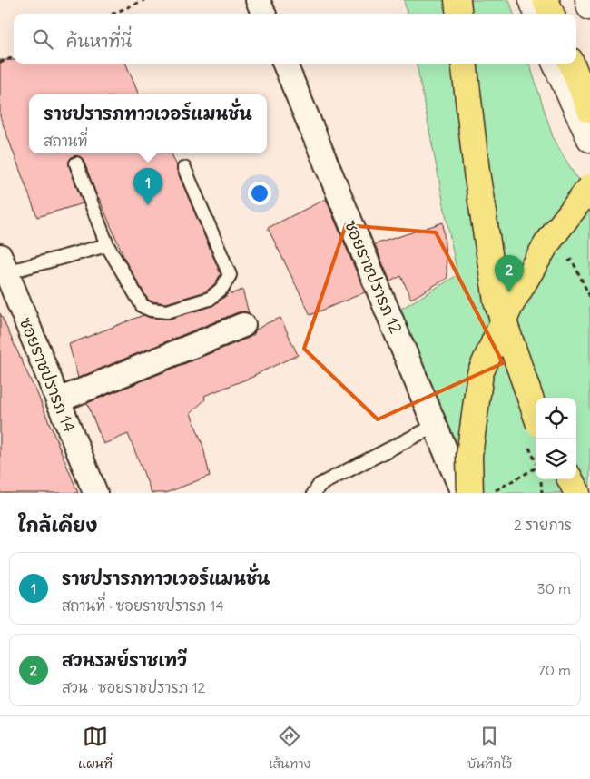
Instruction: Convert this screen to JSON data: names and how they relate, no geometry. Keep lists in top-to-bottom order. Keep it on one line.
{"streets":{"street":["ซอยราชปรารภ 12","ซอยราชปรารภ 14"]},"page":{"search":"ค้นหาที่นี่","popup":["ราชปรารภทาวเวอร์แมนชั่น","สถานที่"],"pins":["1","2"],"heading":["ใกล้เคียง","2 รายการ"],"list":[{"mark":"1","name":"ราชปรารภทาวเวอร์แมนชั่น","note":"สถานที่ · ซอยราชปรารภ 14","value":"30 m"},{"mark":"2","name":"สวนรมย์ราชเทวี","note":"สวน · ซอยราชปรารภ 12","value":"70 m"}],"nav":["แผนที่","เส้นทาง","บันทึกไว้"]}}
